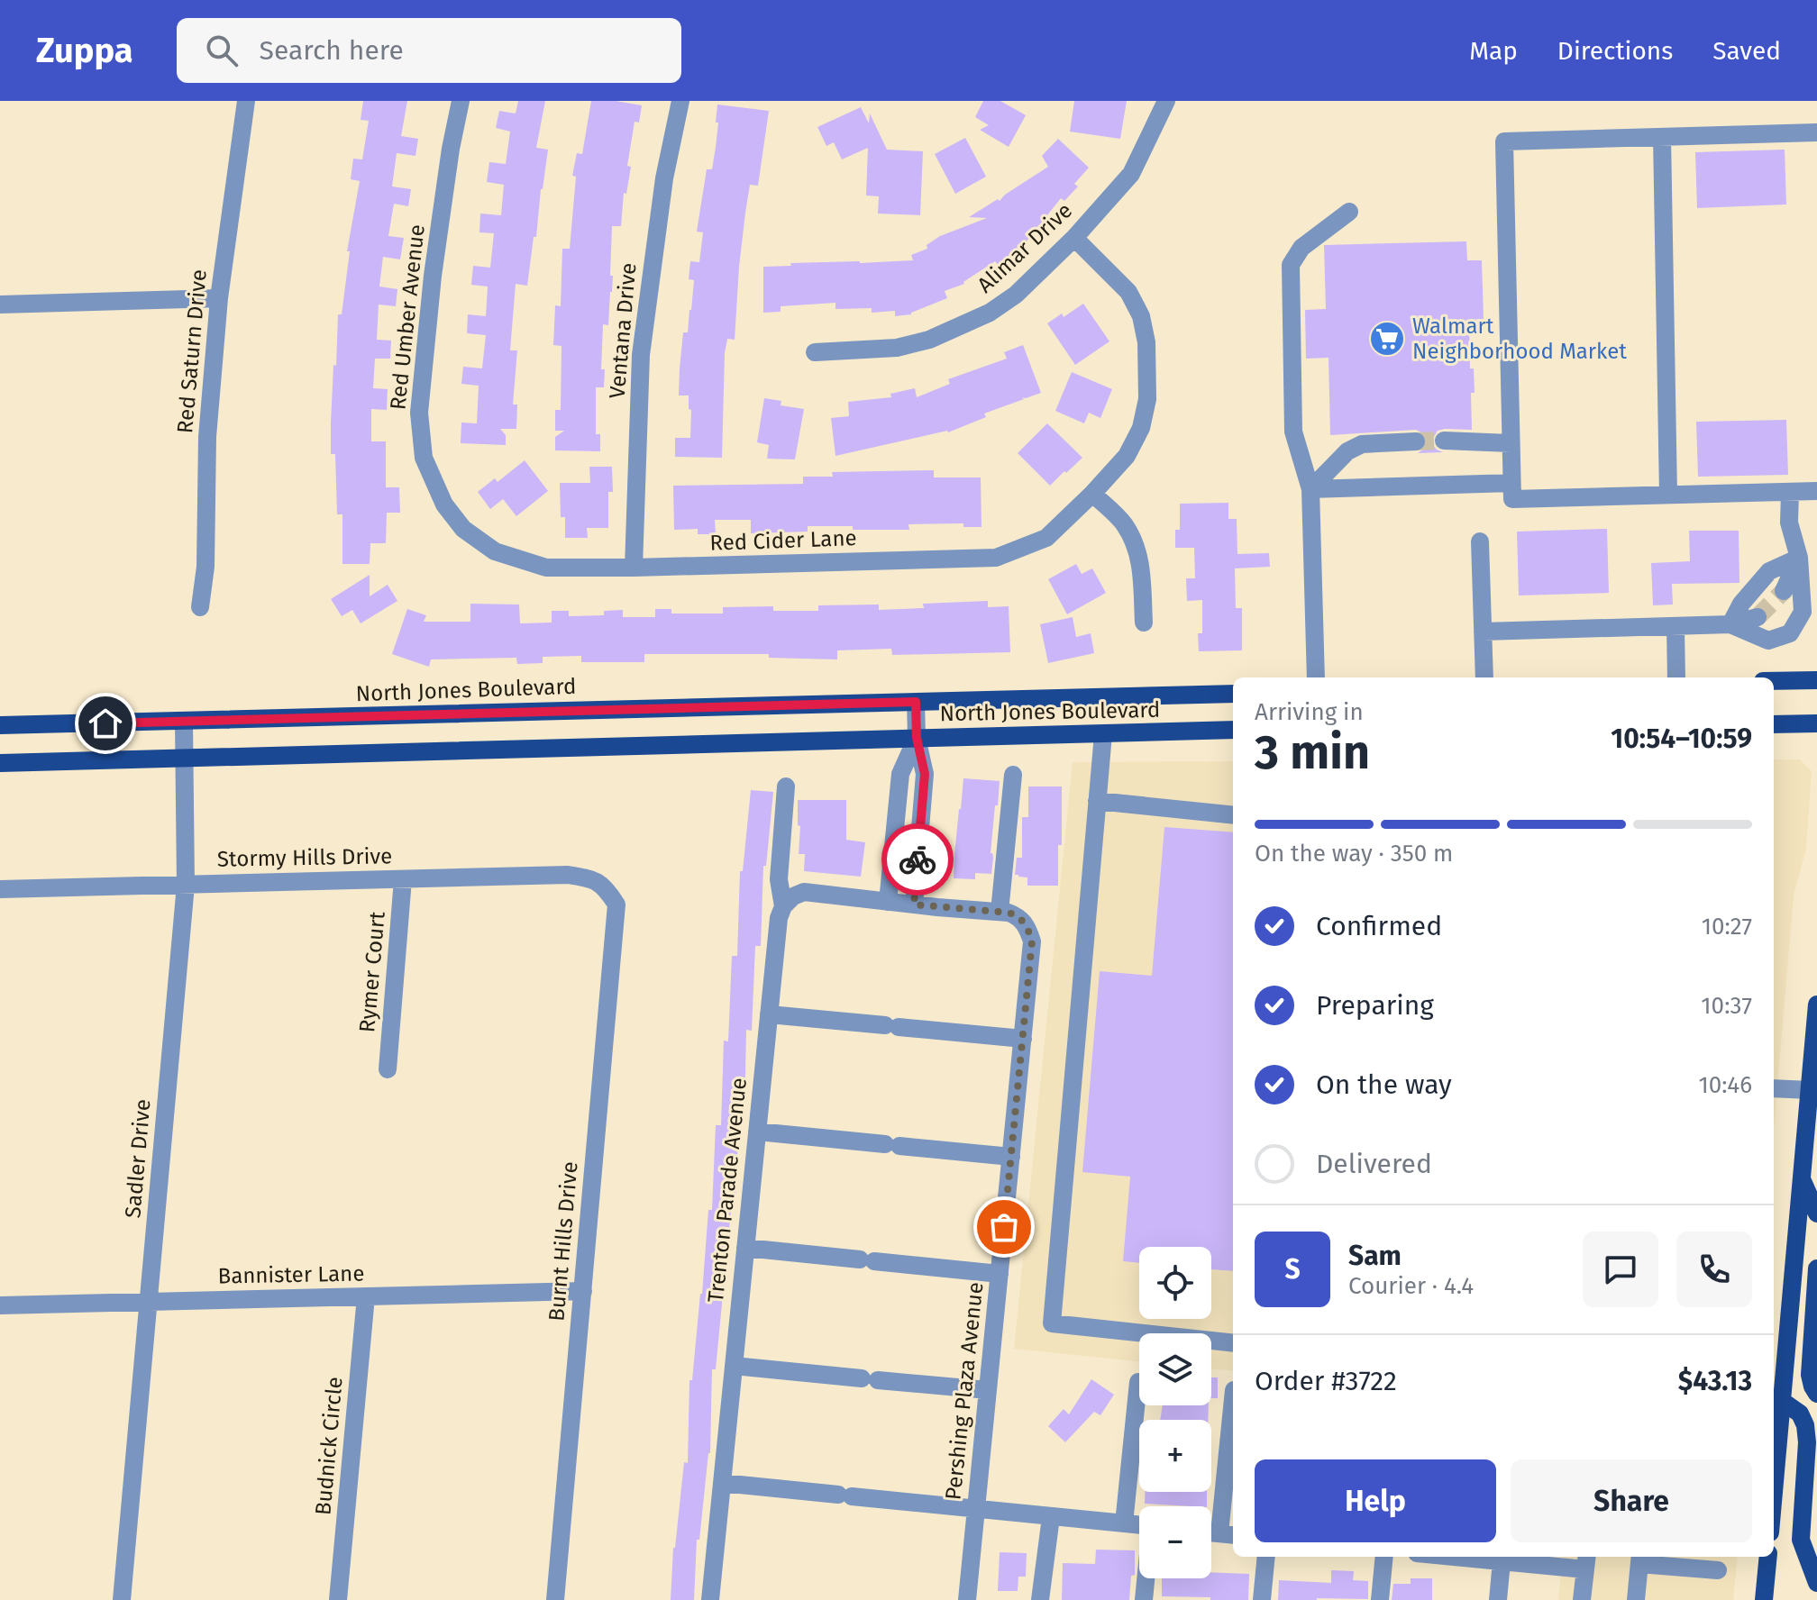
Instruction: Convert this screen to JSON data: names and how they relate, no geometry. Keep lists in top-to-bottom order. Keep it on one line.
{"streets":{"main road":["North Jones Boulevard"],"street":["Alimar Drive","Red Umber Avenue","Ventana Drive","Red Saturn Drive","Red Cider Lane","Stormy Hills Drive","Rymer Court","Sadler Drive","Trenton Parade Avenue","Burnt Hills Drive","Bannister Lane","Pershing Plaza Avenue","Budnick Circle"]},"crossings":[["Alimar Drive","Red Cider Lane"],["Red Umber Avenue","Red Cider Lane"],["Ventana Drive","Red Cider Lane"],["North Jones Boulevard","Sadler Drive"],["Stormy Hills Drive","Rymer Court"],["Stormy Hills Drive","Sadler Drive"],["Stormy Hills Drive","Burnt Hills Drive"],["Sadler Drive","Bannister Lane"],["Burnt Hills Drive","Bannister Lane"],["Bannister Lane","Budnick Circle"]],"places":{"supermarket":["Walmart Neighborhood Market"]},"page":{"header":"Zuppa","search":"Search here","nav":["Map","Directions","Saved"],"heading":["3 min","Arriving in","10:54–10:59"],"panel":["Sam","Courier · 4.4","Order #3722","$43.13"],"bar":"On the way · 350 m","list":[["Confirmed","10:27"],["Preparing","10:37"],["On the way","10:46"],"Delivered"],"round":"S","map_buttons":["+","−"],"buttons":["Help","Share"]}}
